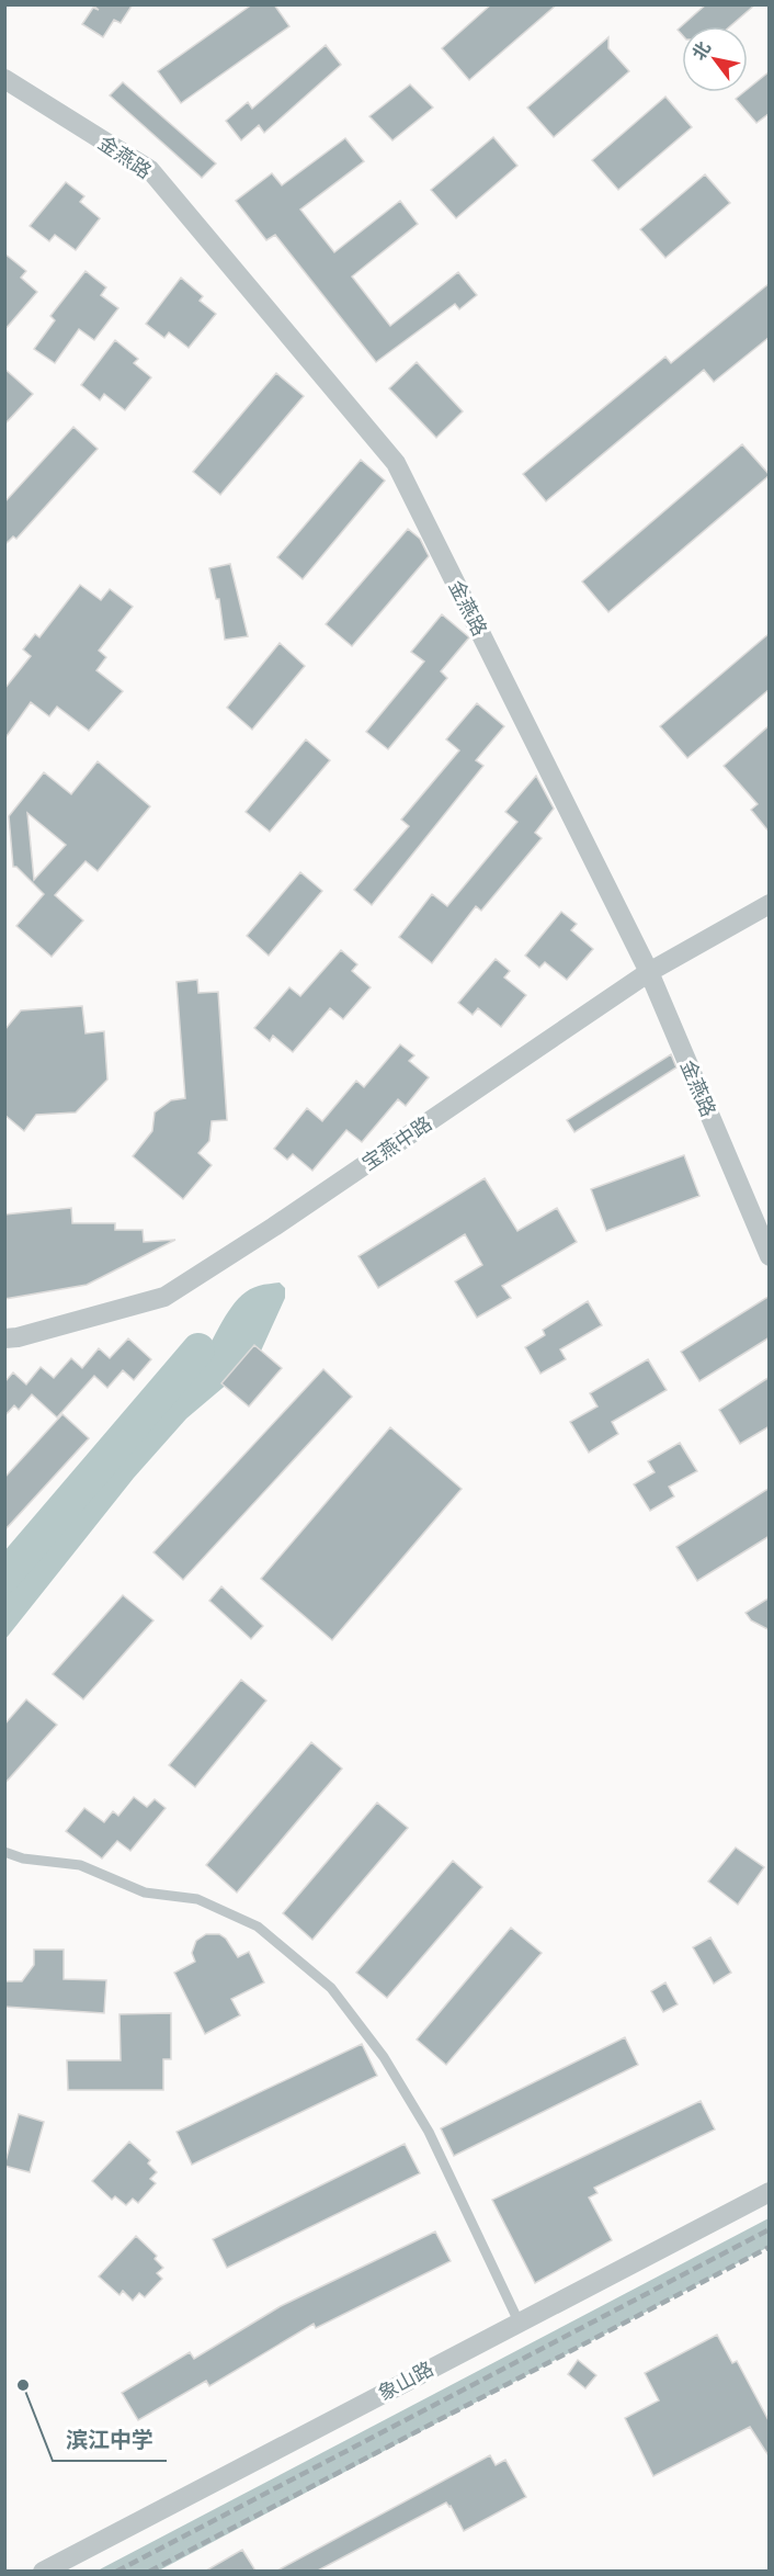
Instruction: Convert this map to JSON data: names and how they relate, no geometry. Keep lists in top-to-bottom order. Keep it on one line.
{"streets":{"street":["金燕路","宝燕中路","象山路"]},"crossings":[["金燕路","宝燕中路"]],"places":["滨江中学"],"north":"top left"}
